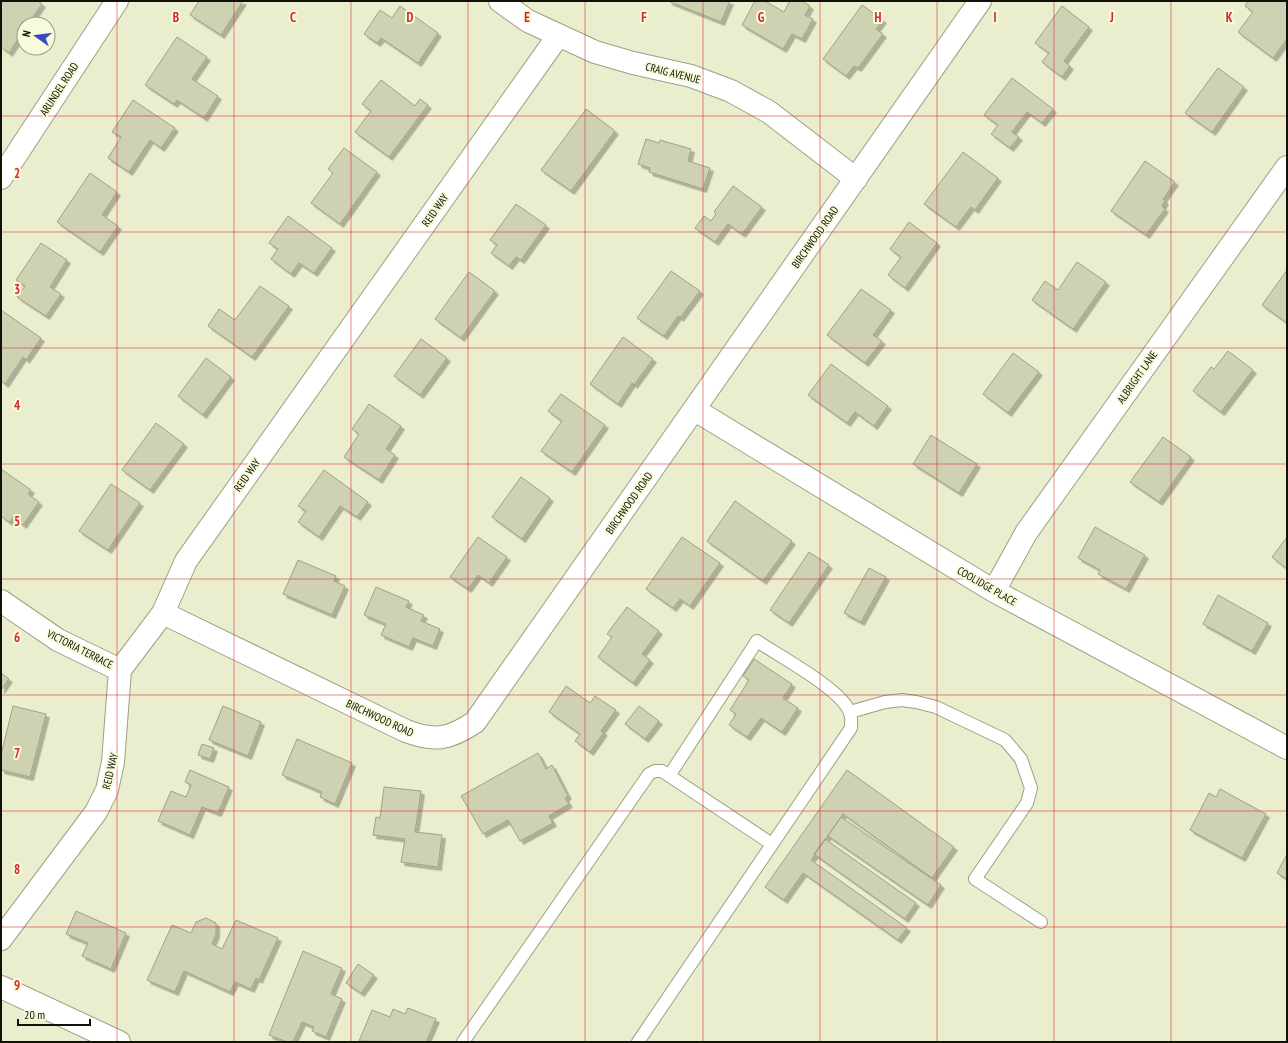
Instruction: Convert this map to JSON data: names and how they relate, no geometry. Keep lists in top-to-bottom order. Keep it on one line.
{"streets":{"street":["CRAIG AVENUE","ARUNDEL ROAD","REID WAY","BIRCHWOOD ROAD","ALBRIGHT LANE","COOLIDGE PLACE","VICTORIA TERRACE"]},"crossings":[["CRAIG AVENUE","REID WAY"],["CRAIG AVENUE","BIRCHWOOD ROAD"],["REID WAY","BIRCHWOOD ROAD"],["REID WAY","VICTORIA TERRACE"],["BIRCHWOOD ROAD","COOLIDGE PLACE"],["ALBRIGHT LANE","COOLIDGE PLACE"]],"scale_bar":"20 m","north":"left","grid":{"columns":["B","C","D","E","F","G","H","I","J","K"],"rows":["2","3","4","5","6","7","8","9"]}}
